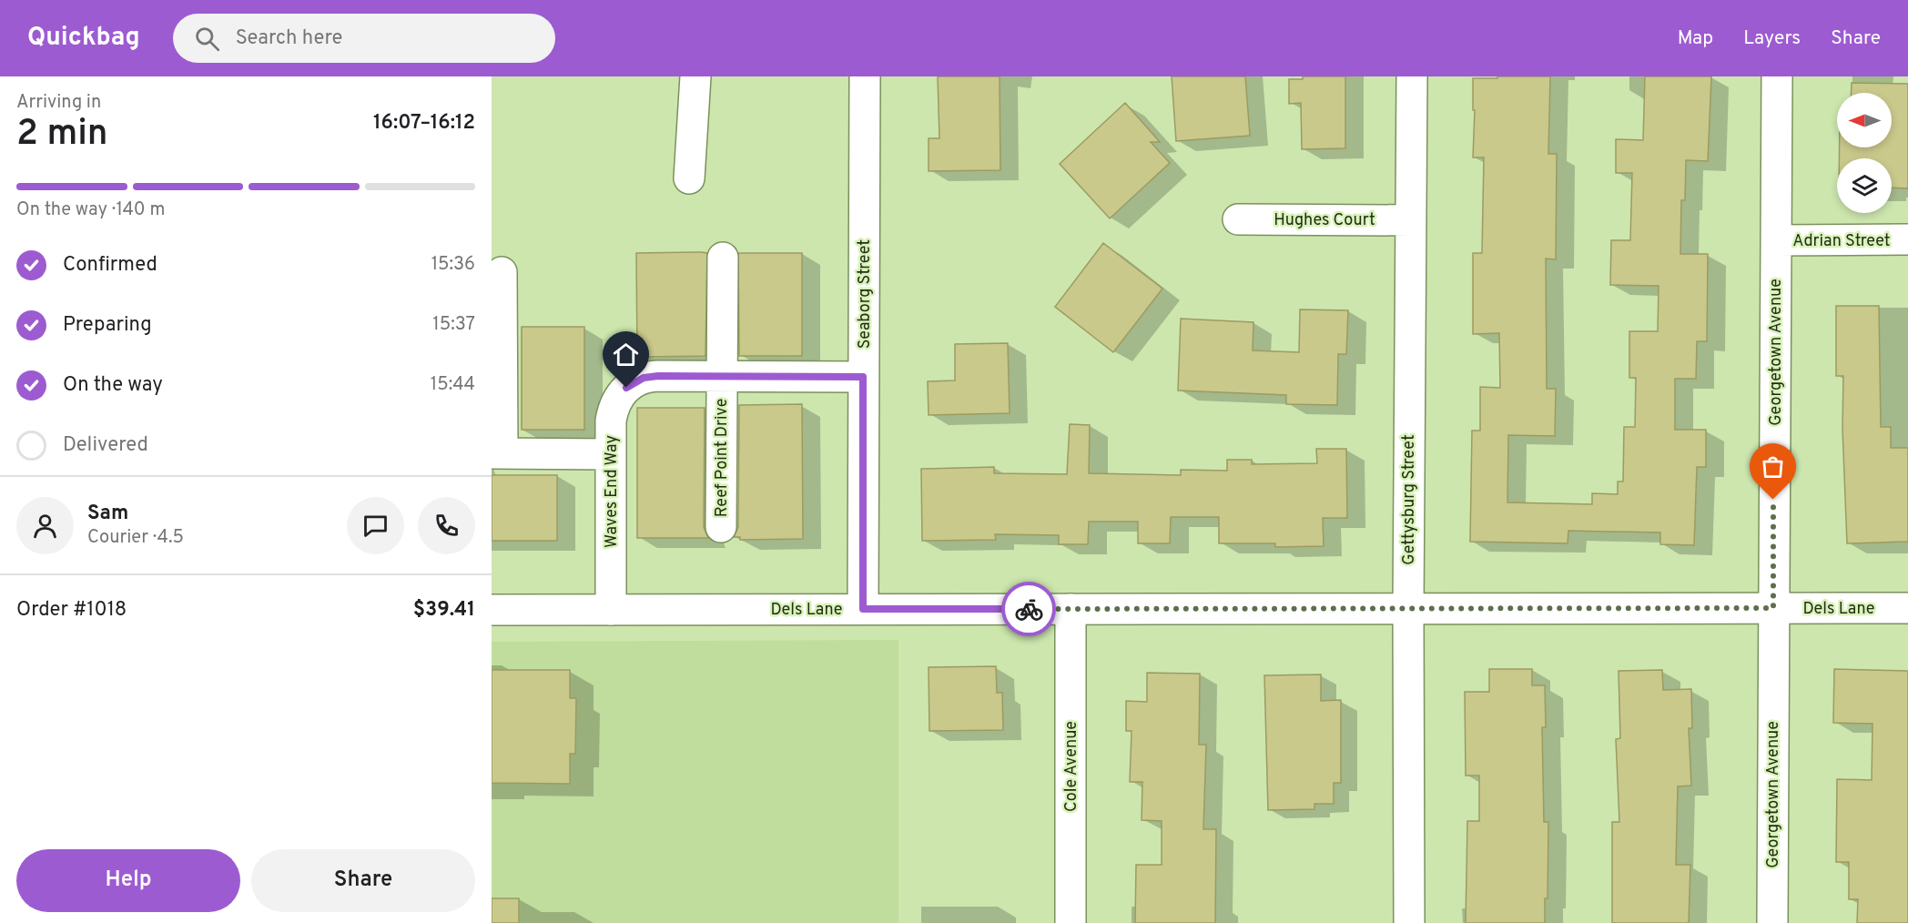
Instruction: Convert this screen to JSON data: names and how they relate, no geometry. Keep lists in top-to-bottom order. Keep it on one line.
{"streets":{"street":["Hughes Court","Adrian Street","Seaborg Street","Georgetown Avenue","Reef Point Drive","Waves End Way","Gettysburg Street","Dels Lane","Cole Avenue"]},"crossings":[["Hughes Court","Gettysburg Street"],["Adrian Street","Georgetown Avenue"],["Seaborg Street","Waves End Way"],["Seaborg Street","Dels Lane"],["Georgetown Avenue","Dels Lane"],["Reef Point Drive","Waves End Way"],["Waves End Way","Dels Lane"],["Gettysburg Street","Dels Lane"],["Dels Lane","Cole Avenue"]],"north":"left","page":{"header":"Quickbag","search":"Search here","nav":["Map","Layers","Share"],"heading":["2 min","Arriving in","16:07–16:12"],"panel":["Sam","Courier · 4.5","Order #1018","$39.41"],"bar":"On the way · 140 m","list":[["Confirmed","15:36"],["Preparing","15:37"],["On the way","15:44"],"Delivered"],"buttons":["Help","Share"]}}
